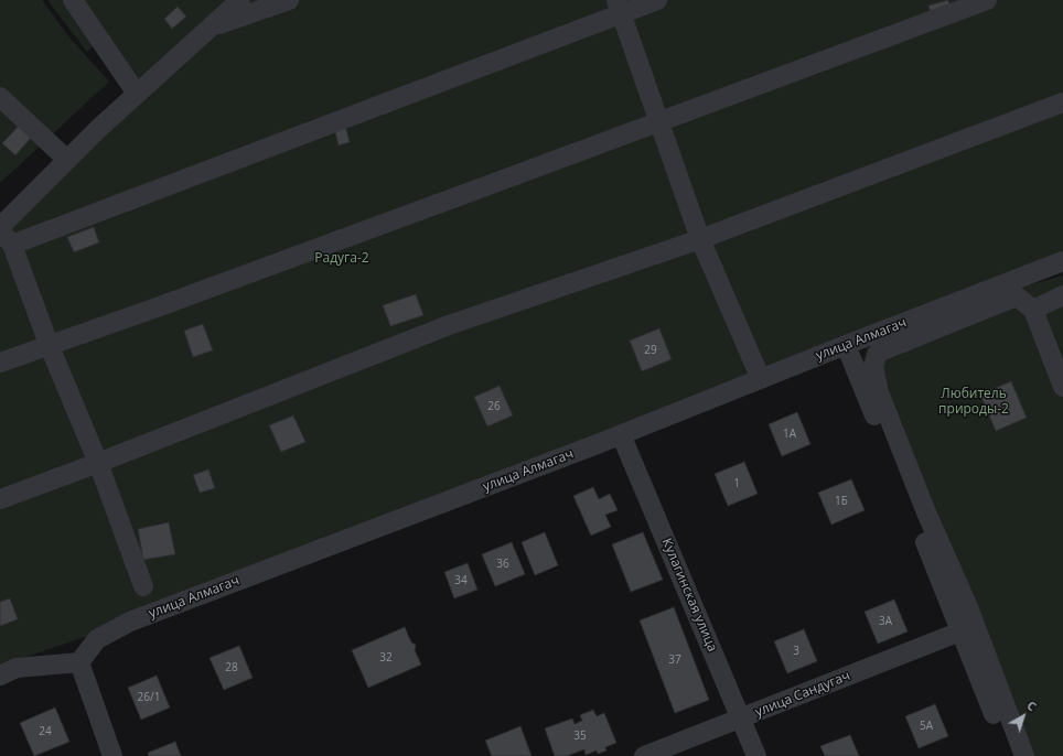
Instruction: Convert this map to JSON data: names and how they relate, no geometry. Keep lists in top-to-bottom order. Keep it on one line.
{"streets":{"street":["улица Алмагач","Кулагинская улица","улица Сандугач"]},"crossings":[["улица Алмагач","Кулагинская улица"],["Кулагинская улица","улица Сандугач"]],"parks":["Радуга-2","Любитель природы-2"],"house_numbers":["29","26","1А","1","1Б","36","34","3А","3","32","37","28","26/1","5А","24","35"],"north":"top right"}
